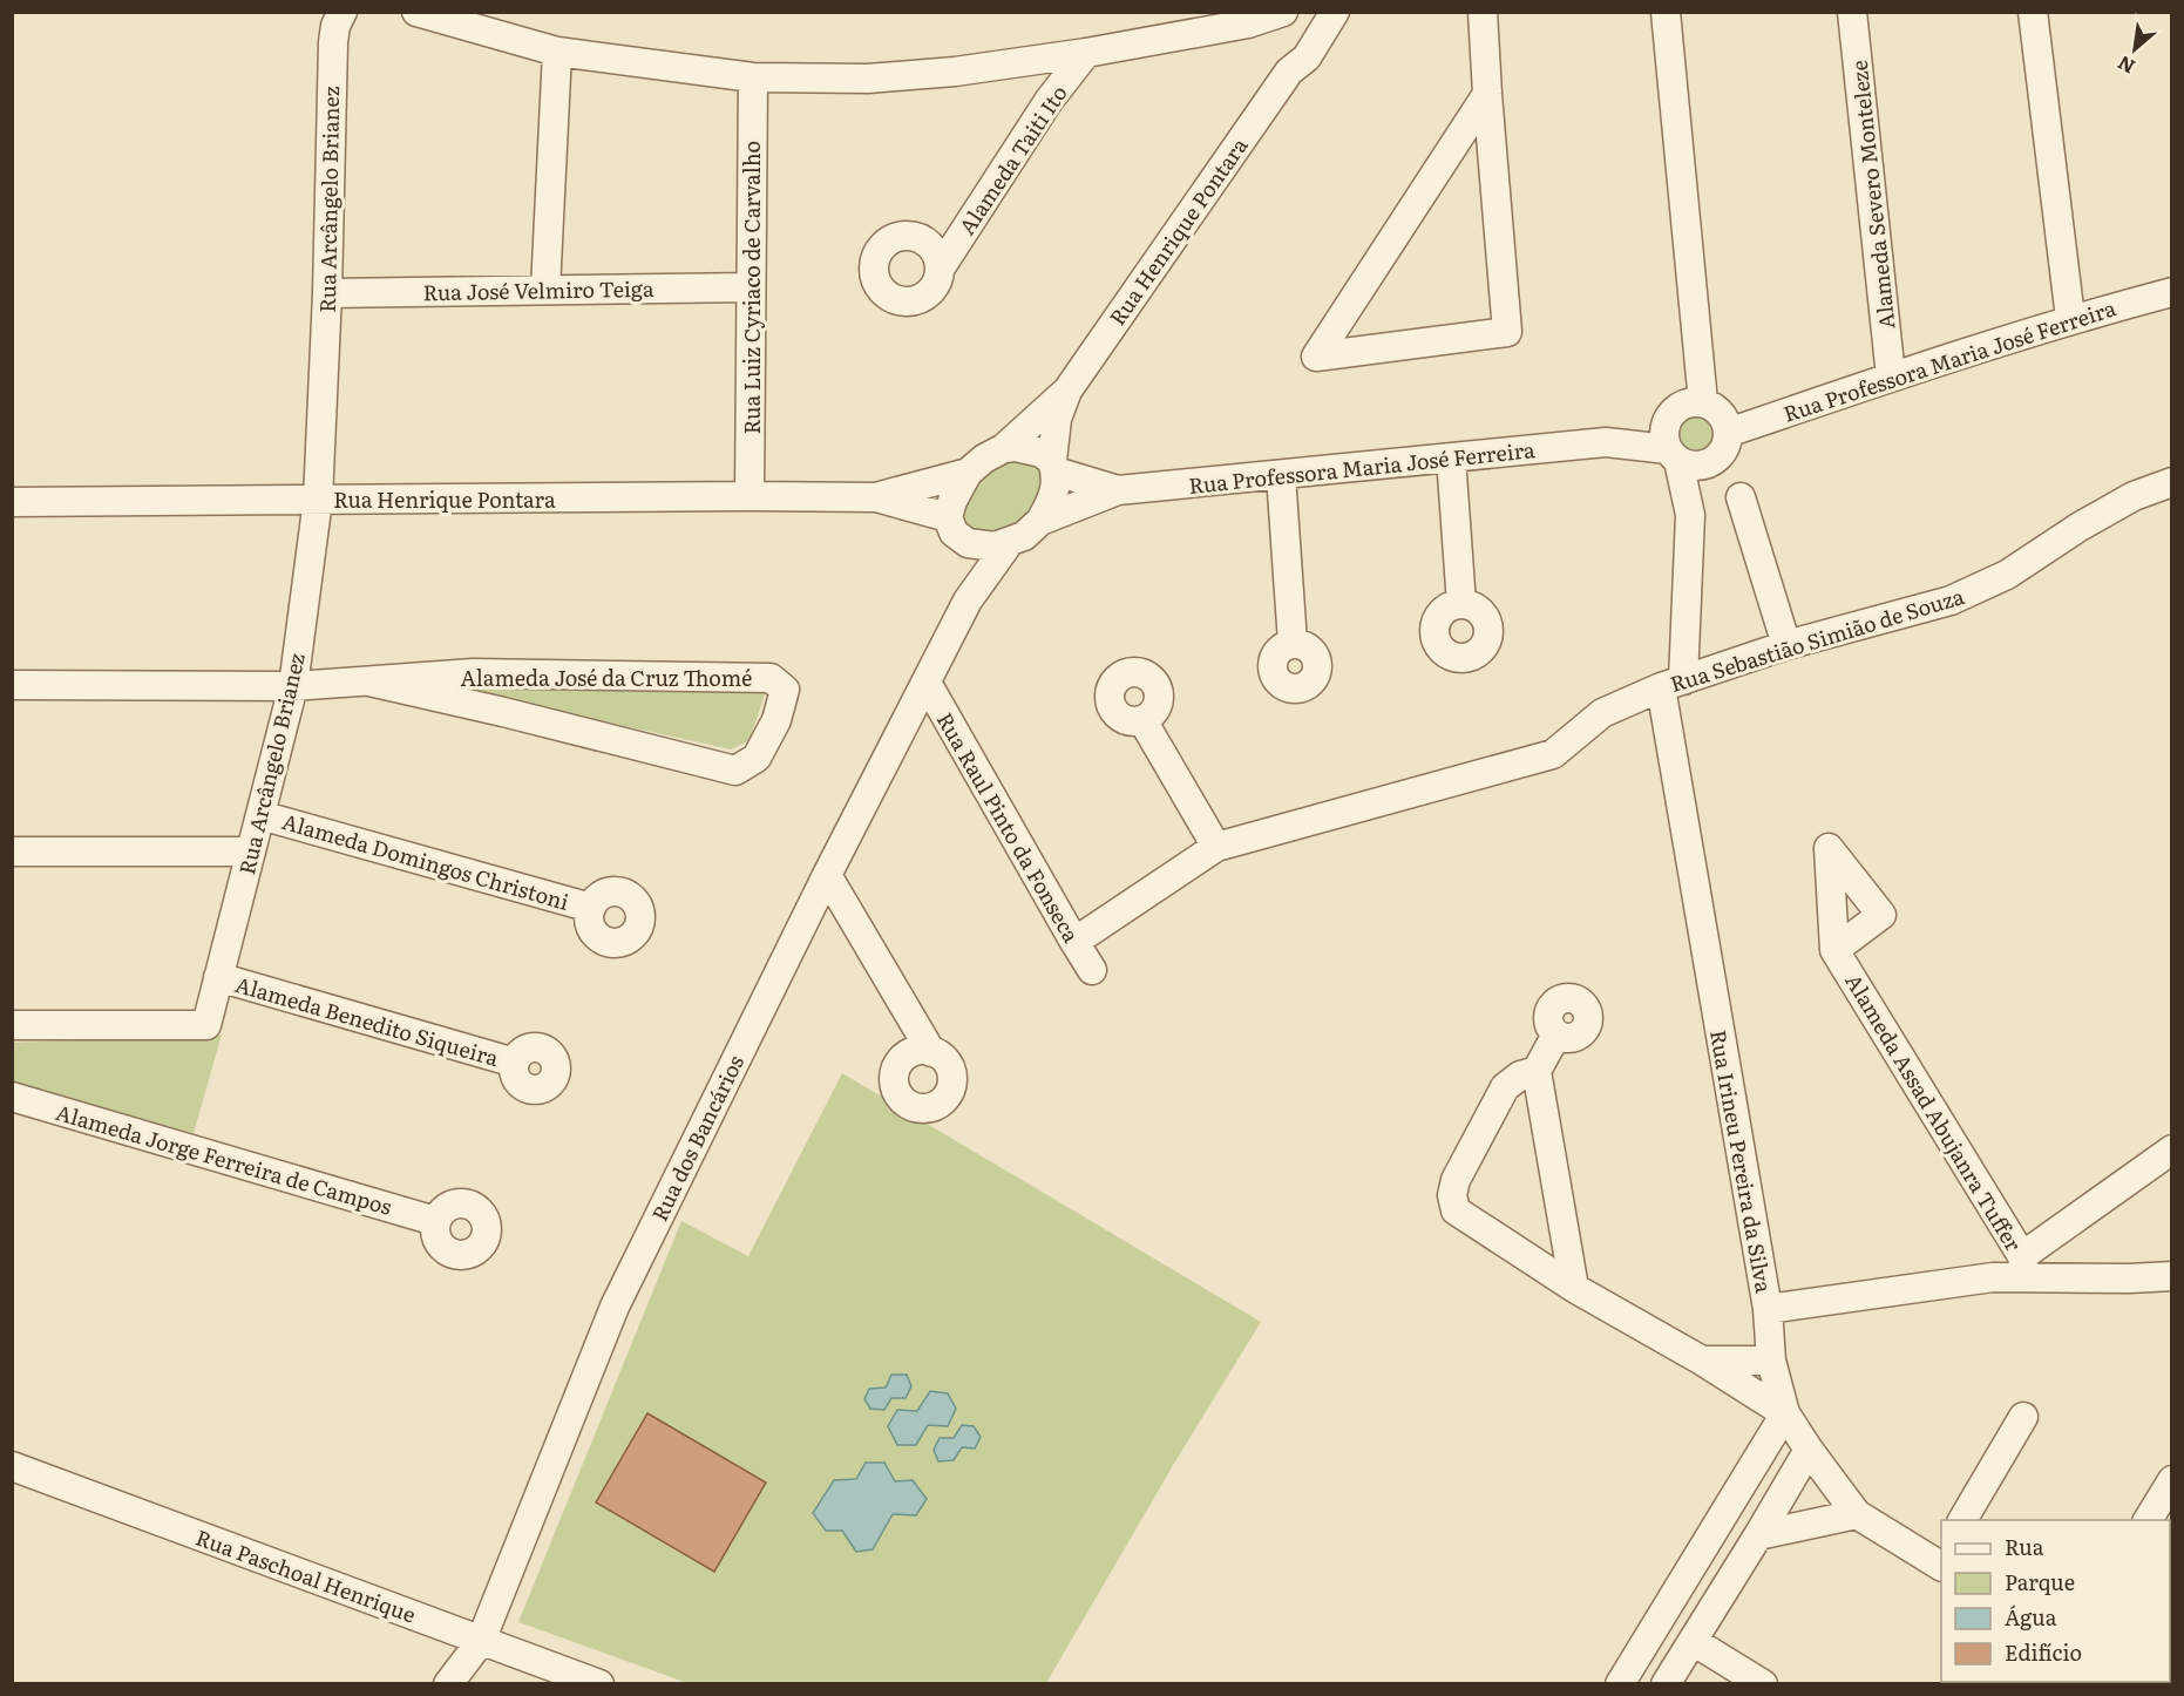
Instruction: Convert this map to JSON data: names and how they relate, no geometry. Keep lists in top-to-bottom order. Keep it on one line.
{"streets":{"street":["Alameda Taiti Ito","Alameda Severo Monteleze","Rua Arcângelo Brianez","Rua Henrique Pontara","Rua Luiz Cyriaco de Carvalho","Rua José Velmiro Teiga","Rua Professora Maria José Ferreira","Rua Sebastião Simião de Souza","Alameda José da Cruz Thomé","Rua Raul Pinto da Fonseca","Alameda Domingos Christoni","Alameda Benedito Siqueira","Alameda Assad Abujanra Tuffer","Rua dos Bancários","Alameda Jorge Ferreira de Campos","Rua Irineu Pereira da Silva","Rua Paschoal Henrique"]},"crossings":[["Alameda Severo Monteleze","Rua Professora Maria José Ferreira"],["Rua Arcângelo Brianez","Rua Henrique Pontara"],["Rua Arcângelo Brianez","Rua José Velmiro Teiga"],["Rua Arcângelo Brianez","Alameda José da Cruz Thomé"],["Rua Arcângelo Brianez","Alameda Domingos Christoni"],["Rua Arcângelo Brianez","Alameda Benedito Siqueira"],["Rua Henrique Pontara","Rua Luiz Cyriaco de Carvalho"],["Rua Henrique Pontara","Rua Professora Maria José Ferreira"],["Rua Henrique Pontara","Rua dos Bancários"],["Rua Luiz Cyriaco de Carvalho","Rua José Velmiro Teiga"],["Rua Professora Maria José Ferreira","Rua dos Bancários"],["Rua Professora Maria José Ferreira","Rua Irineu Pereira da Silva"],["Rua Sebastião Simião de Souza","Rua Raul Pinto da Fonseca"],["Rua Sebastião Simião de Souza","Rua Irineu Pereira da Silva"],["Rua Raul Pinto da Fonseca","Rua dos Bancários"],["Rua dos Bancários","Rua Paschoal Henrique"]],"legend":["Rua","Parque","Água","Edifício"],"north":"bottom left"}
